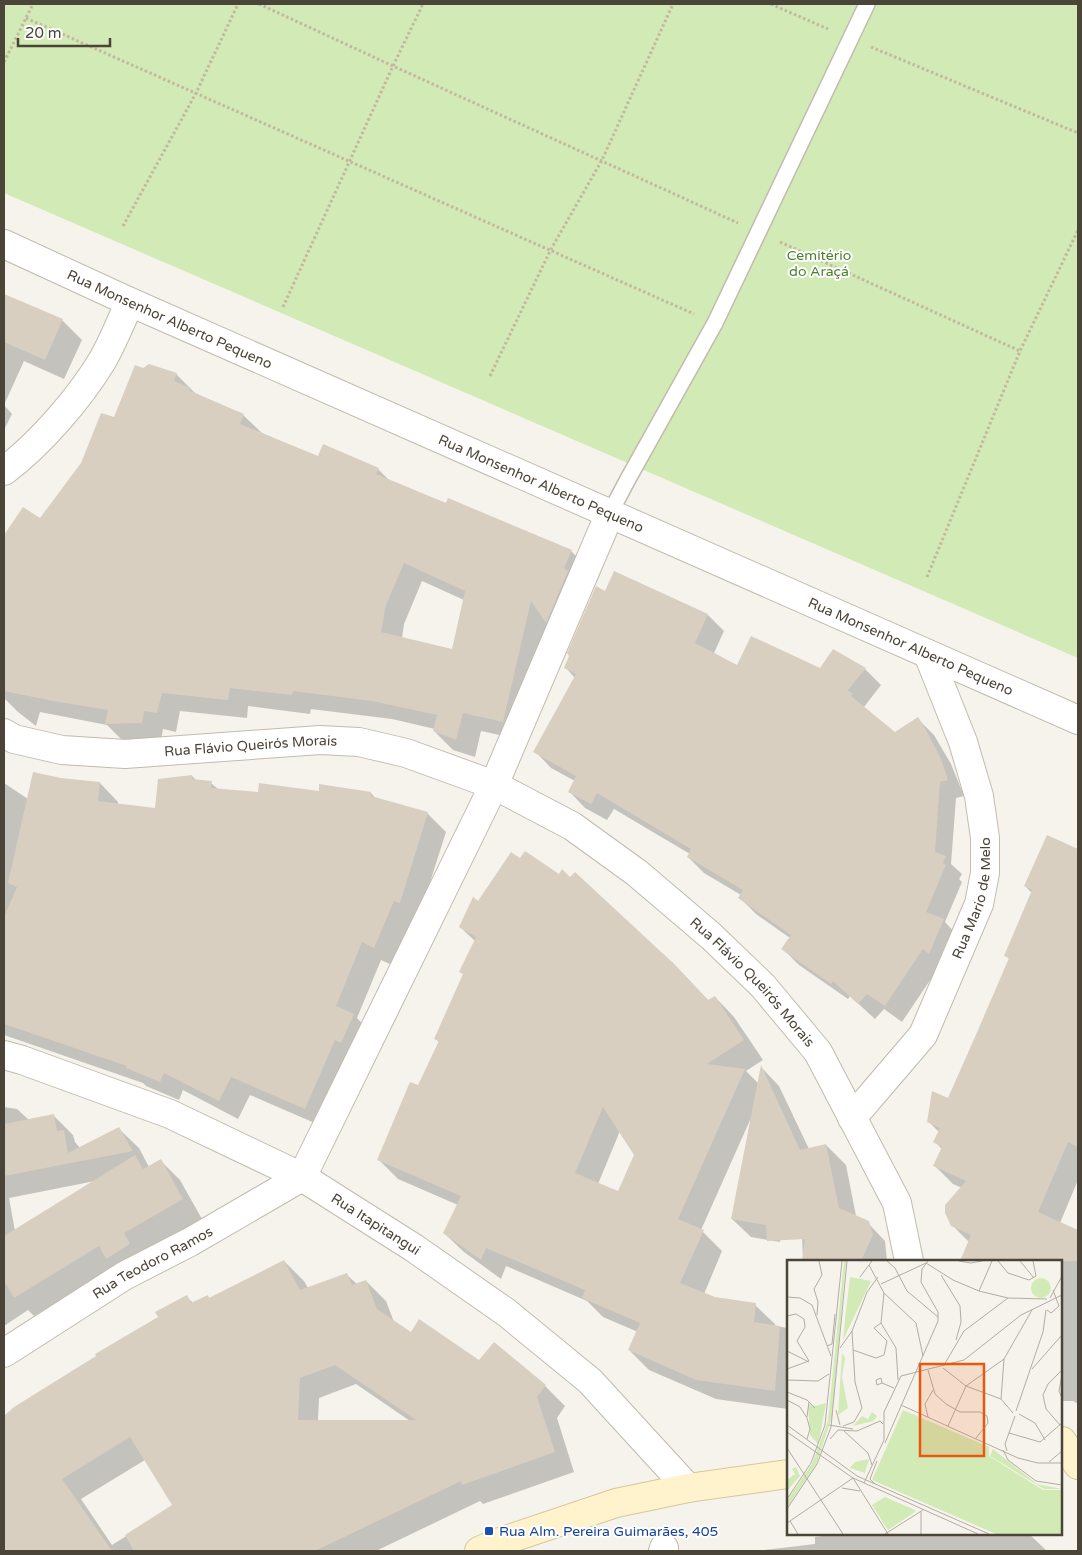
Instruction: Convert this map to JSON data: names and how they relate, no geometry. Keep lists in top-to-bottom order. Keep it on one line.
{"streets":{"street":["Rua Monsenhor Alberto Pequeno","Rua Flávio Queirós Morais","Rua Mario de Melo","Rua Itapitangui","Rua Teodoro Ramos"]},"crossings":[["Rua Monsenhor Alberto Pequeno","Rua Mario de Melo"],["Rua Flávio Queirós Morais","Rua Mario de Melo"],["Rua Itapitangui","Rua Teodoro Ramos"]],"parks":["Cemitério do Araçá"],"places":{"transit":["Rua Alm. Pereira Guimarães, 405"]},"scale_bar":"20 m"}
